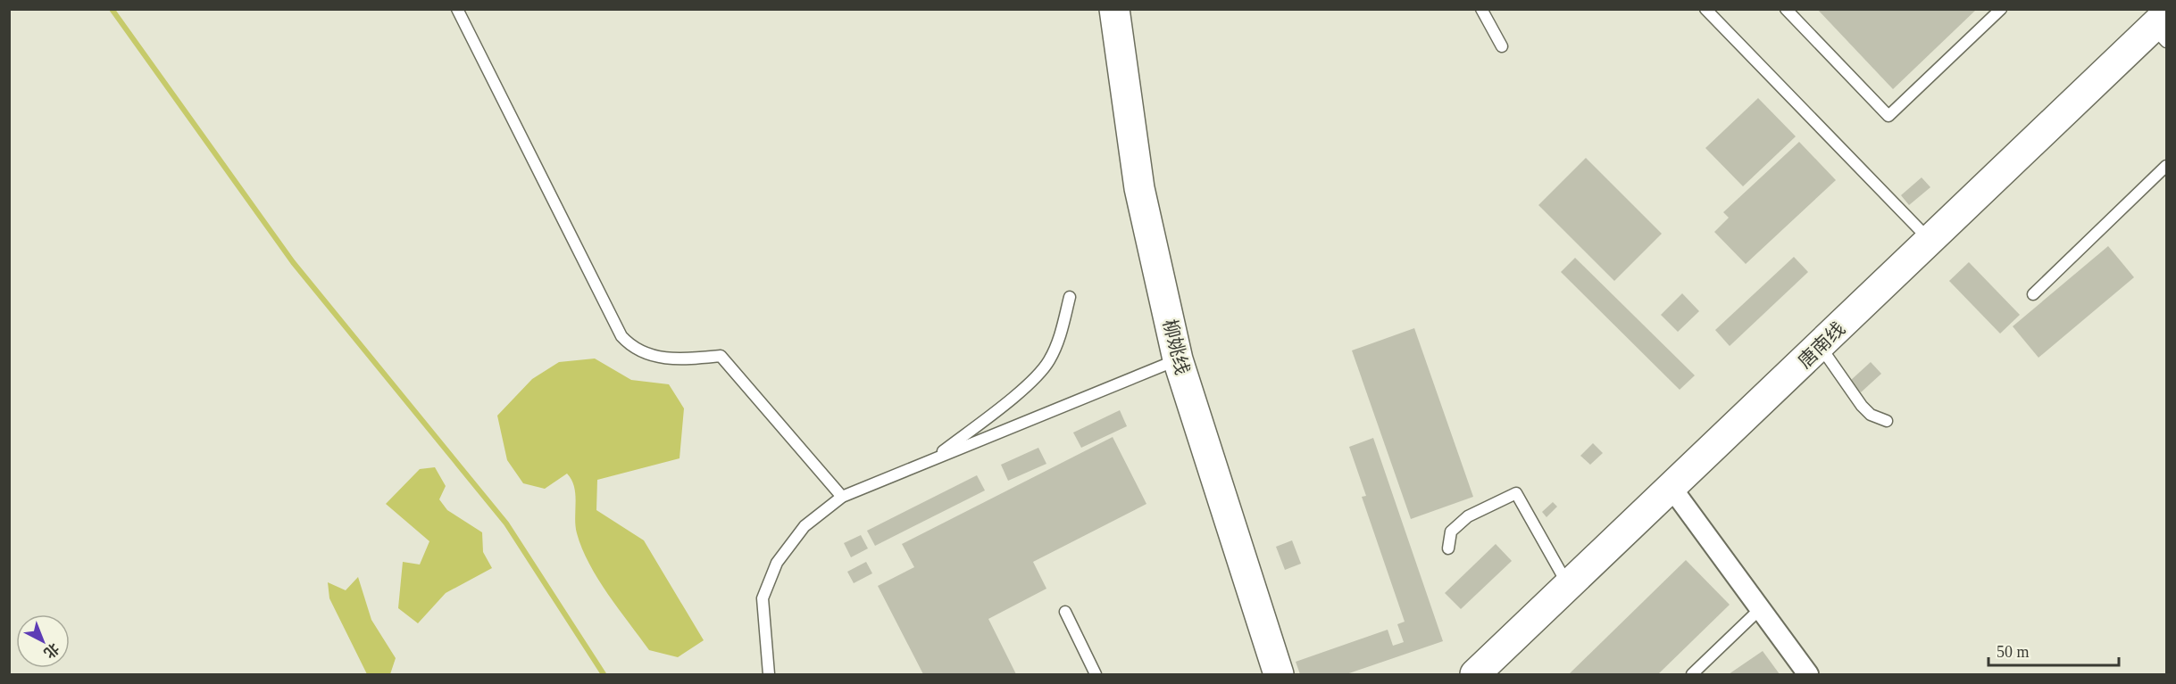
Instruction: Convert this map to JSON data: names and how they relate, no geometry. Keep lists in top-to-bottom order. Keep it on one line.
{"streets":{"street":["唐南线","柳姚线"]},"scale_bar":"50 m","north":"bottom right"}
